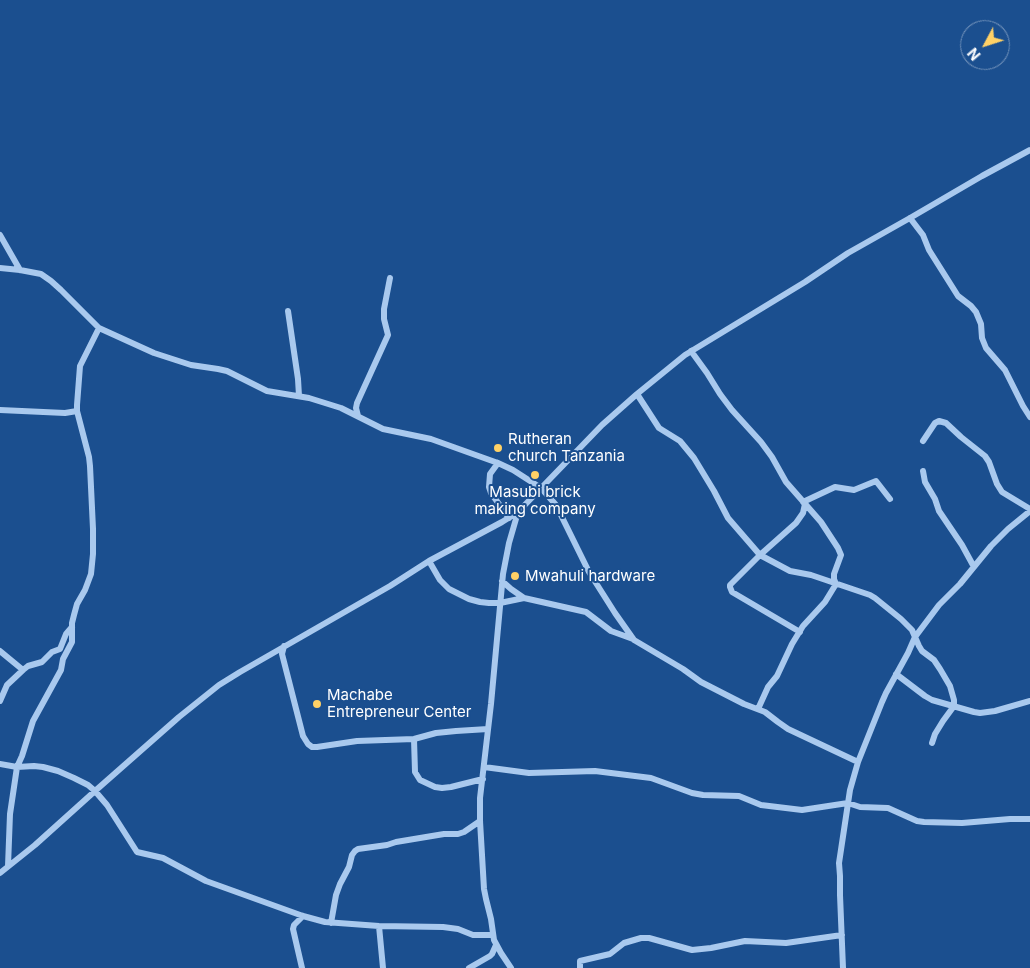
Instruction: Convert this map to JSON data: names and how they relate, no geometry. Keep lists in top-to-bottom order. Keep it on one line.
{"places":["Rutheran church Tanzania","Masubi brick making company","Mwahuli hardware","Machabe Entrepreneur Center"],"north":"bottom left"}
